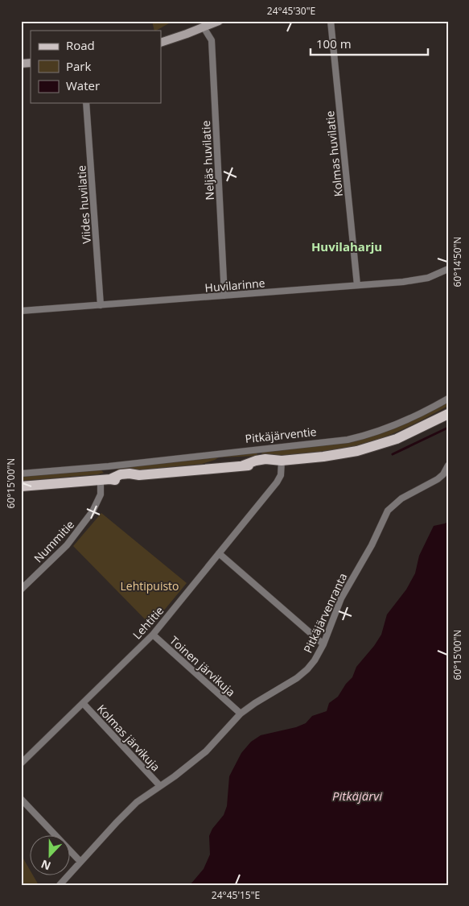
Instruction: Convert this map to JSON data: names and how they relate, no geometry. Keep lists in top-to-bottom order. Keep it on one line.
{"streets":{"main road":["Pitkäjärventie"],"street":["Kolmas huvilatie","Neljäs huvilatie","Viides huvilatie","Huvilarinne","Nummitie","Pitkäjärvenranta","Lehtitie","Toinen järvikuja","Kolmas järvikuja"]},"crossings":[["Kolmas huvilatie","Huvilarinne"],["Neljäs huvilatie","Huvilarinne"],["Viides huvilatie","Huvilarinne"],["Pitkäjärventie","Nummitie"],["Pitkäjärventie","Lehtitie"],["Pitkäjärvenranta","Toinen järvikuja"],["Pitkäjärvenranta","Kolmas järvikuja"],["Lehtitie","Toinen järvikuja"],["Lehtitie","Kolmas järvikuja"]],"districts":["Huvilaharju"],"water":["Pitkäjärvi"],"parks":["Lehtipuisto"],"legend":["Road","Park","Water"],"scale_bar":"100 m","north":"bottom","coordinates":["24°45'30\"E","60°14'50\"N","60°15'00\"N","24°45'15\"E"]}
